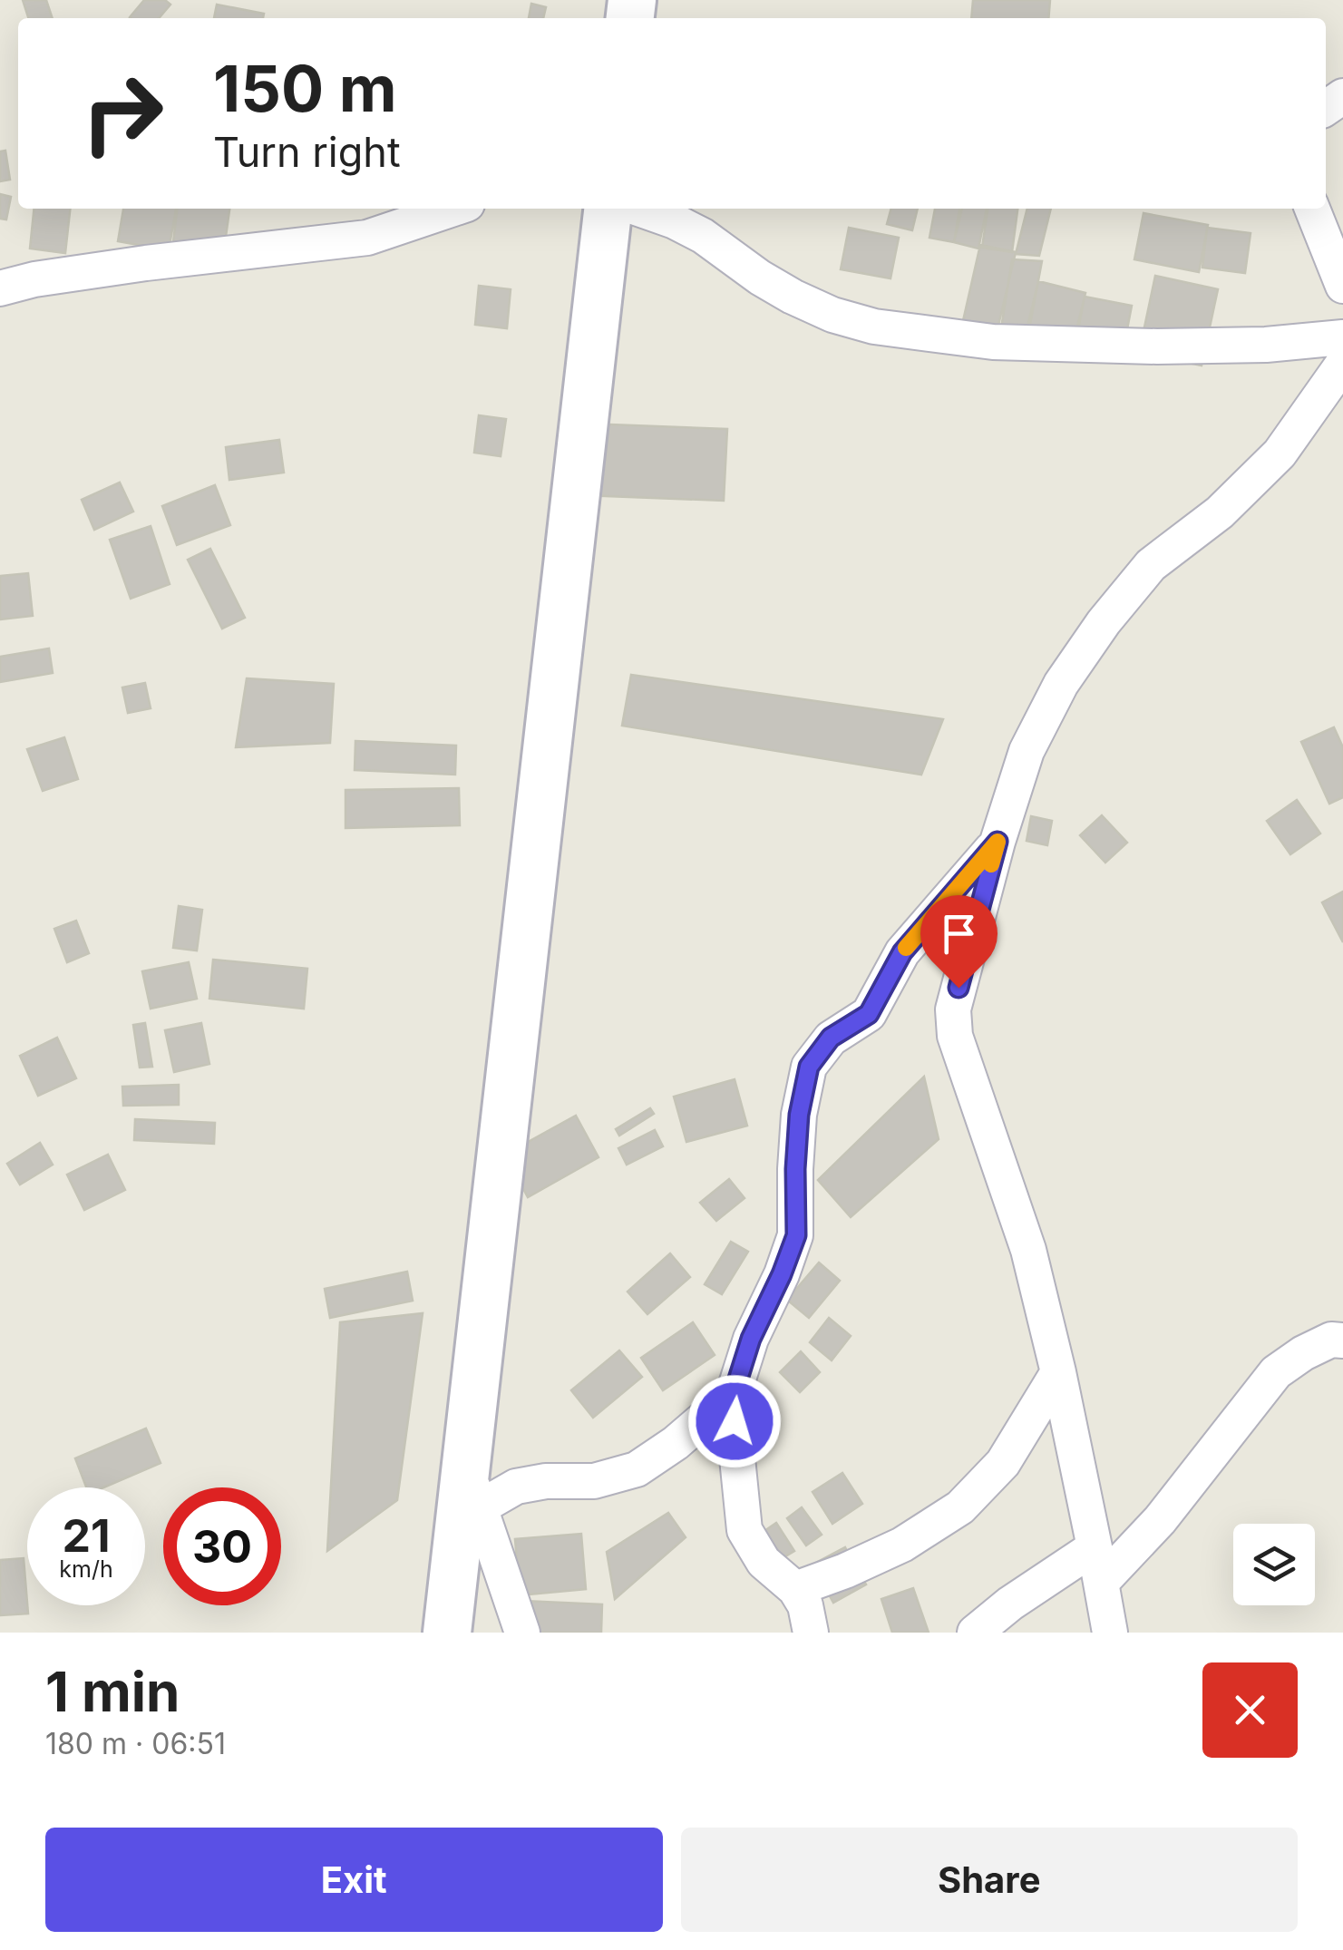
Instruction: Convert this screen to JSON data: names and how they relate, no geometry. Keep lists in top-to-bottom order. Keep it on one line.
{"page":{"turn":["150 m","Turn right"],"speed":"21 km/h","limit":"30","heading":["1 min","180 m · 06:51"],"buttons":["Exit","Share"]}}
